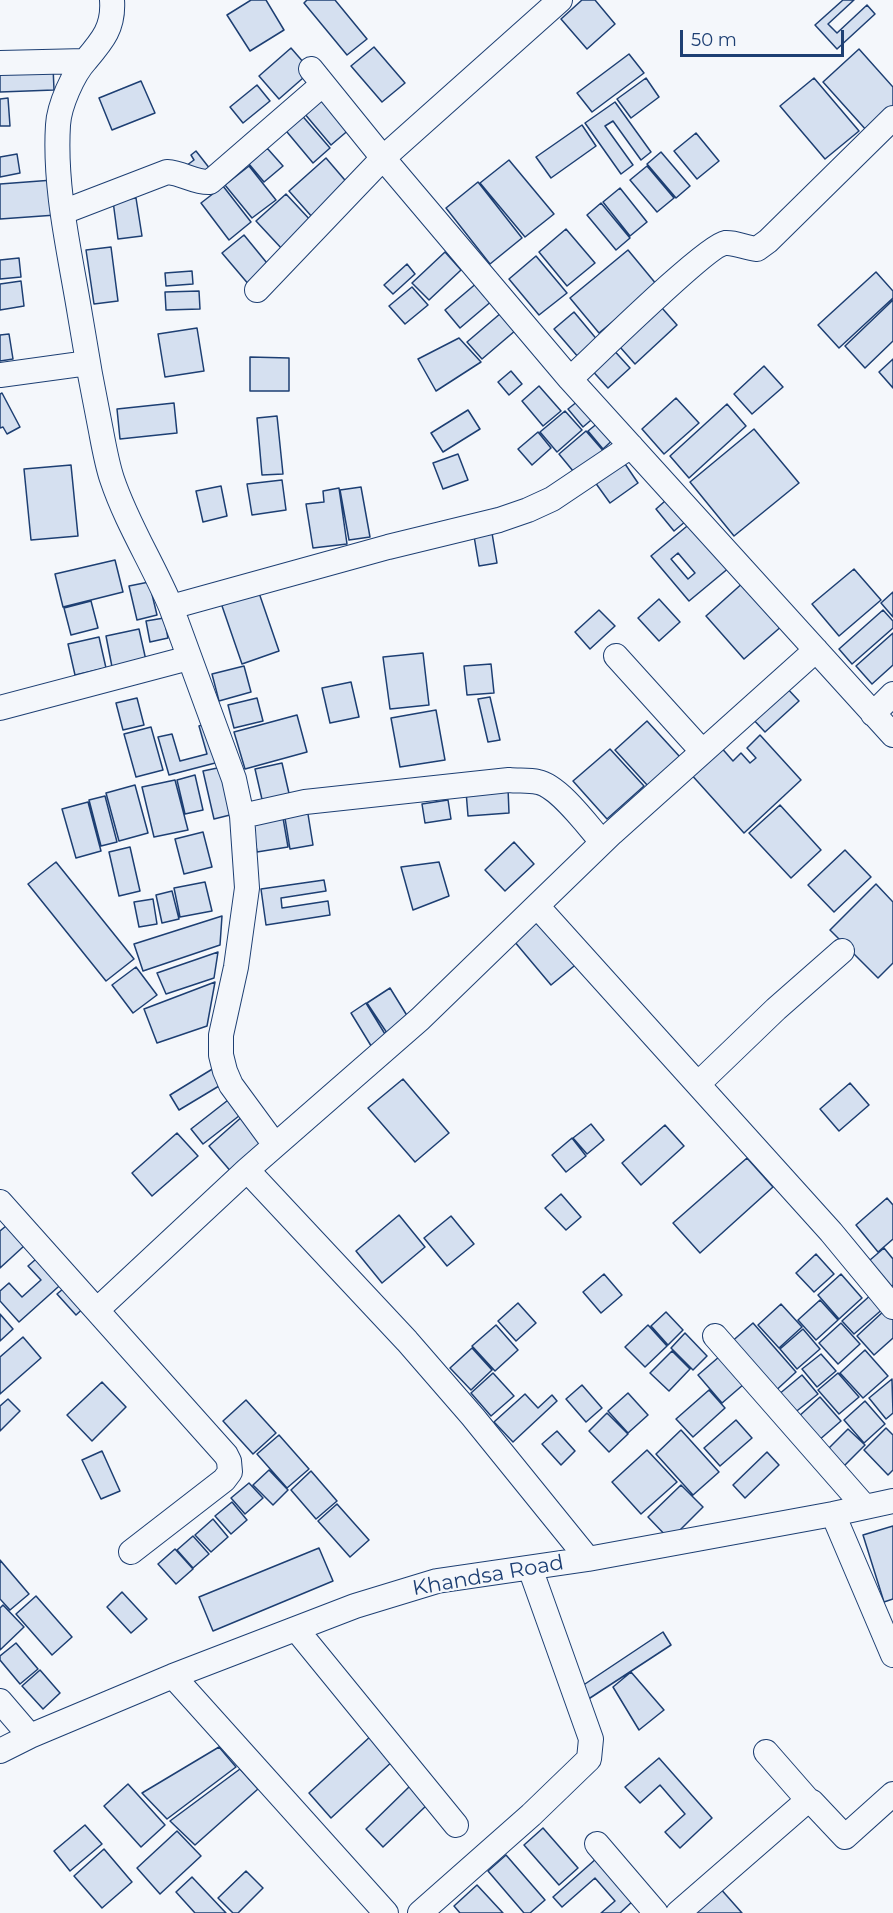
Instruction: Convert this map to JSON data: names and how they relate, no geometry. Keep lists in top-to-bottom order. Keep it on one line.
{"streets":{"street":["Khandsa Road"]},"scale_bar":"50 m"}
